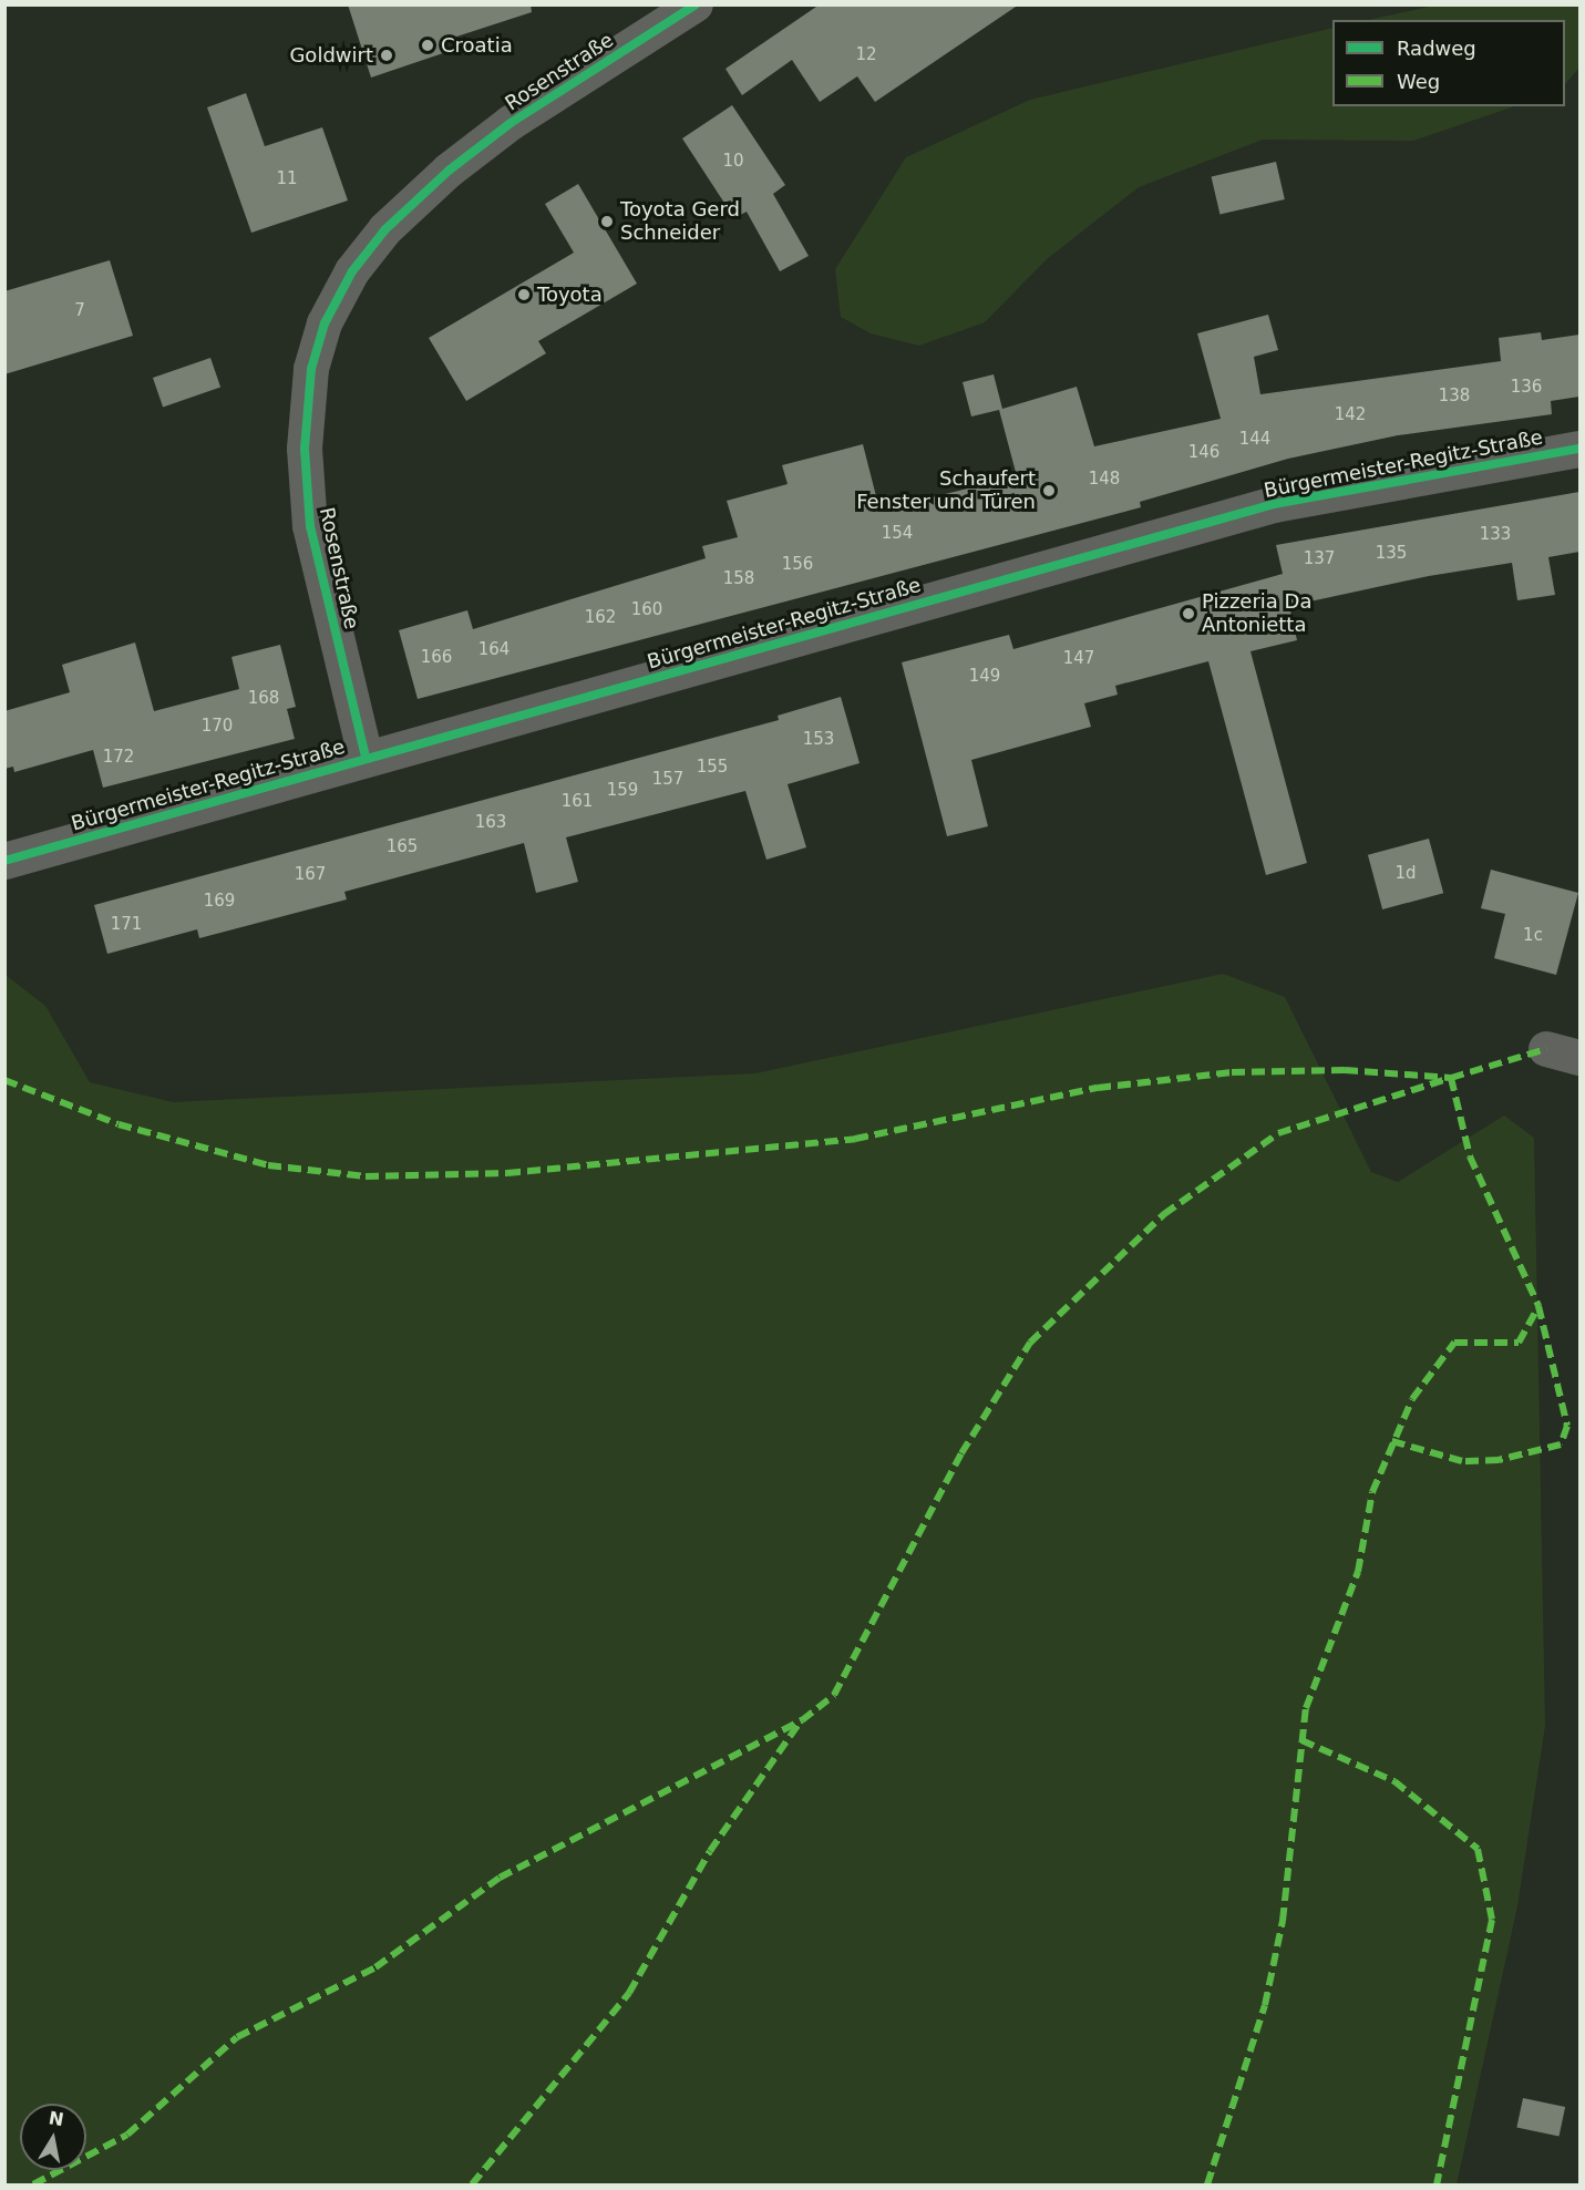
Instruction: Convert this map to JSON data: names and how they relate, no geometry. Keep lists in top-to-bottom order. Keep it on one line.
{"streets":{"street":["Rosenstraße","Bürgermeister-Regitz-Straße"]},"crossings":[["Rosenstraße","Bürgermeister-Regitz-Straße"]],"places":["Croatia","Goldwirt","Toyota Gerd Schneider","Toyota","Schaufert Fenster und Türen","Pizzeria Da Antonietta"],"house_numbers":["12","10","11","7","136","138","142","144","146","148","154","133","135","137","156","158","160","162","164","166","147","149","168","170","153","172","155","157","159","161","163","165","1d","167","169","171","1c"],"legend":["Radweg","Weg"],"north":"top"}
